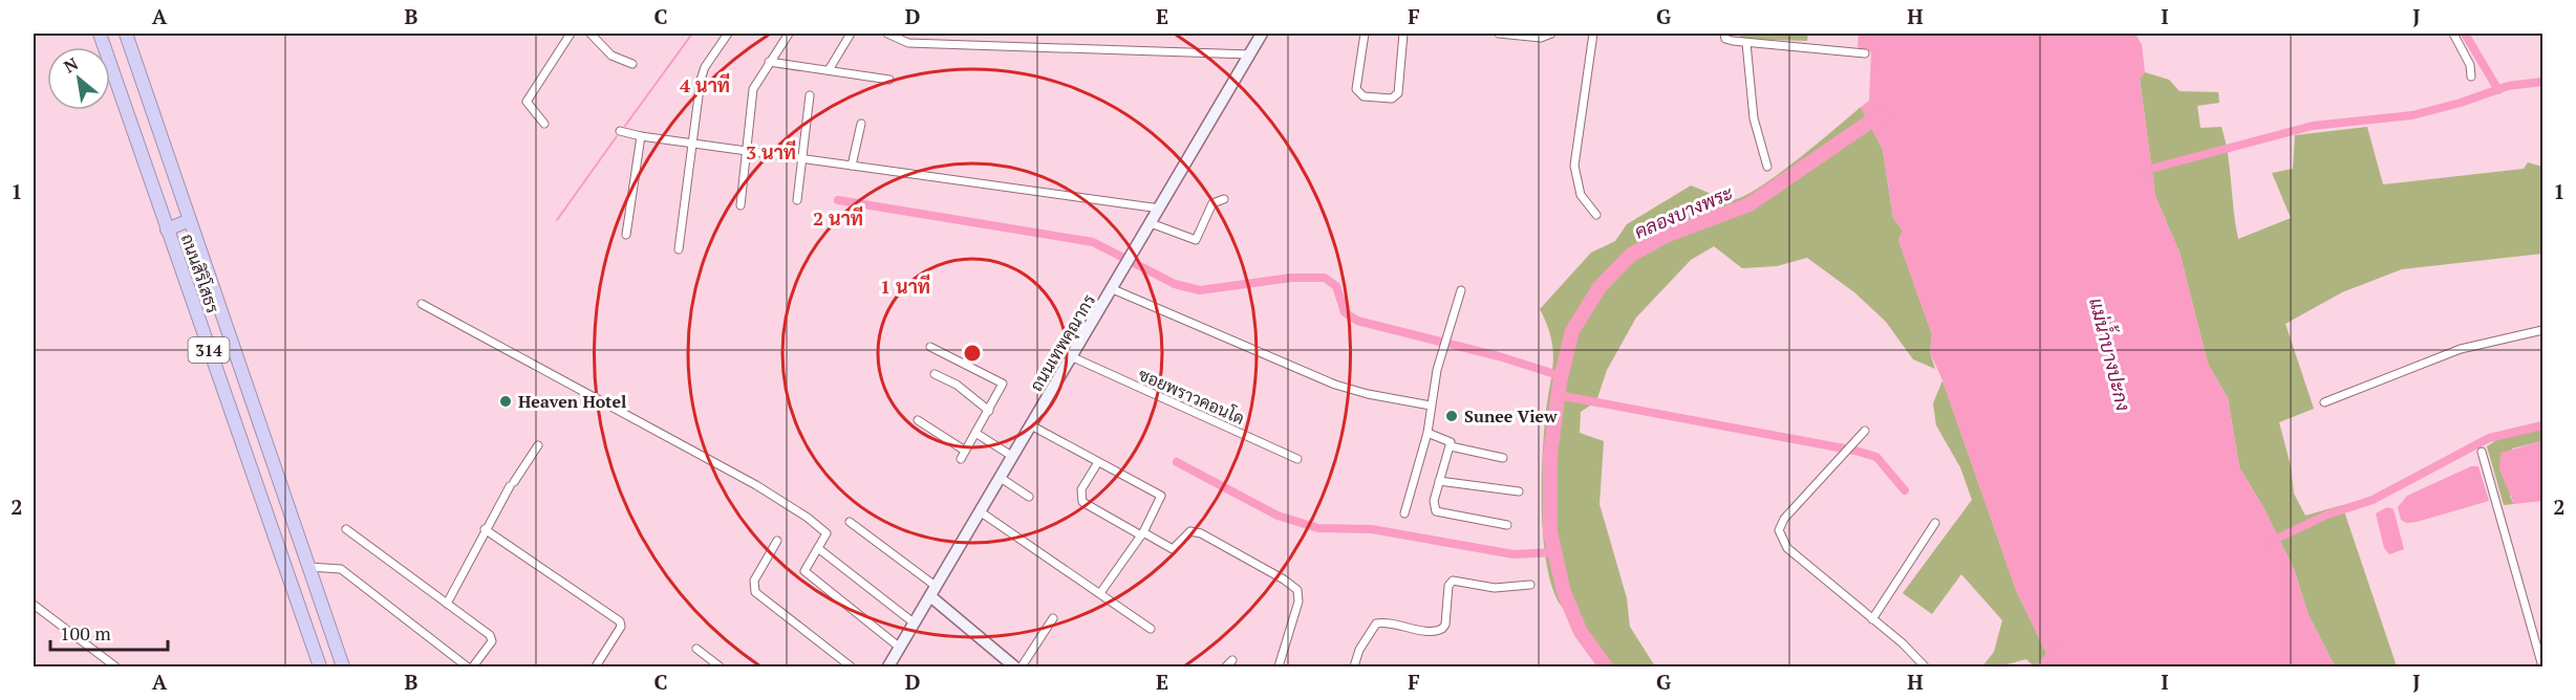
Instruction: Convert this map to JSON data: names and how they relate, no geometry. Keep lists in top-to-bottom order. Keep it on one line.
{"streets":{"highway":["ถนนสิริโสธร","314"],"main road":["ถนนเทพคุณากร"],"street":["ซอยพราวคอนโด"]},"crossings":[["ถนนเทพคุณากร","ซอยพราวคอนโด"]],"water":["คลองบางพระ","แม่น้ำบางปะกง"],"places":["Heaven Hotel","Sunee View"],"scale_bar":"100 m","north":"top left","grid":{"columns":["A","B","C","D","E","F","G","H","I","J"],"rows":["1","2"]},"rings":["4 นาที","3 นาที","2 นาที","1 นาที"]}
